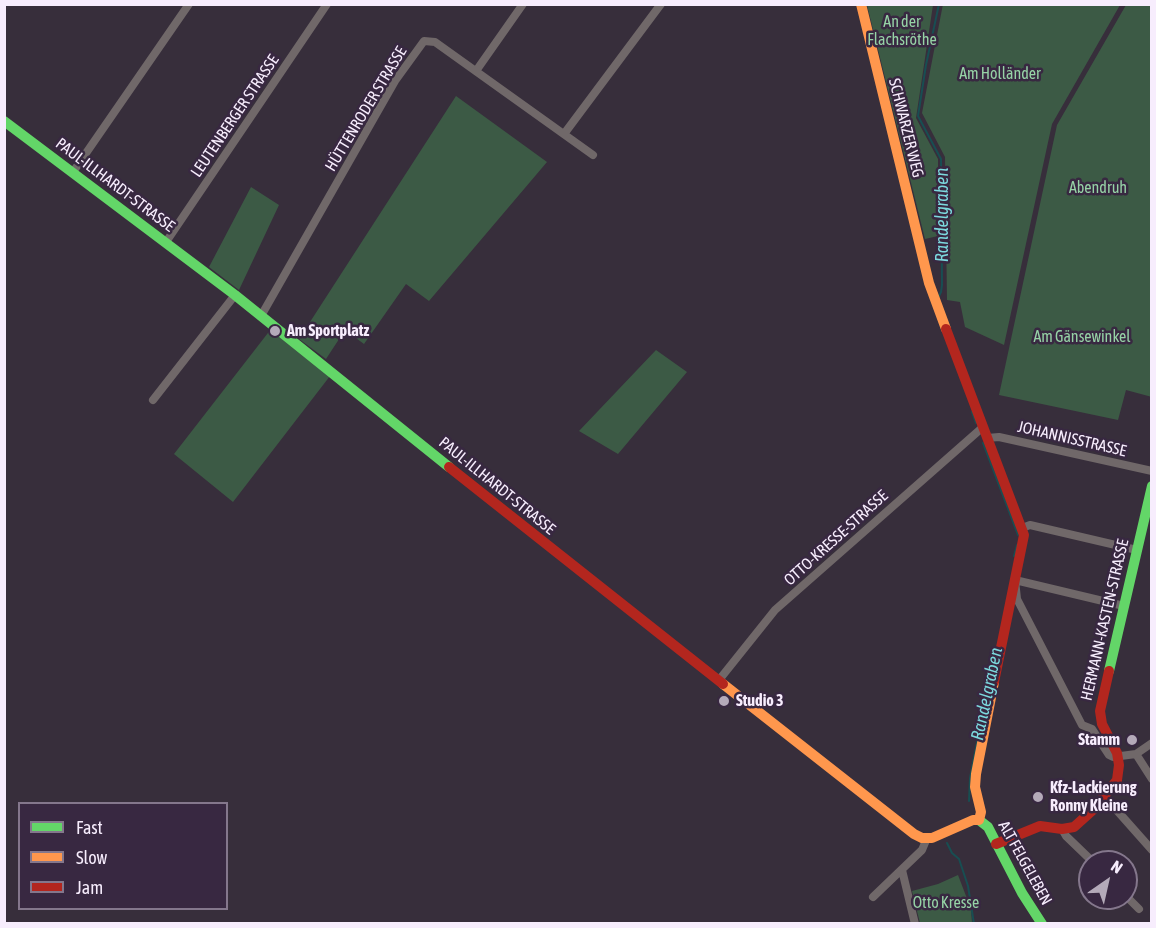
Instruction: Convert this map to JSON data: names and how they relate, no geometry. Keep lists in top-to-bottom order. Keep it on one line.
{"streets":{"street":["HÜTTENRODER STRASSE","LEUTENBERGER STRASSE","SCHWARZER WEG","PAUL-ILLHARDT-STRASSE","JOHANNISSTRASSE","OTTO-KRESSE-STRASSE","HERMANN-KASTEN-STRASSE","ALT FELGELEBEN"]},"crossings":[["HÜTTENRODER STRASSE","PAUL-ILLHARDT-STRASSE"],["LEUTENBERGER STRASSE","PAUL-ILLHARDT-STRASSE"],["SCHWARZER WEG","OTTO-KRESSE-STRASSE"],["PAUL-ILLHARDT-STRASSE","OTTO-KRESSE-STRASSE"]],"water":["Randelgraben"],"parks":["An der Flachsröthe","Am Holländer","Abendruh","Am Gänsewinkel","Otto Kresse"],"places":["Am Sportplatz","Studio 3","Stamm","Kfz-Lackierung Ronny Kleine"],"legend":["Fast","Slow","Jam"],"north":"top right"}
